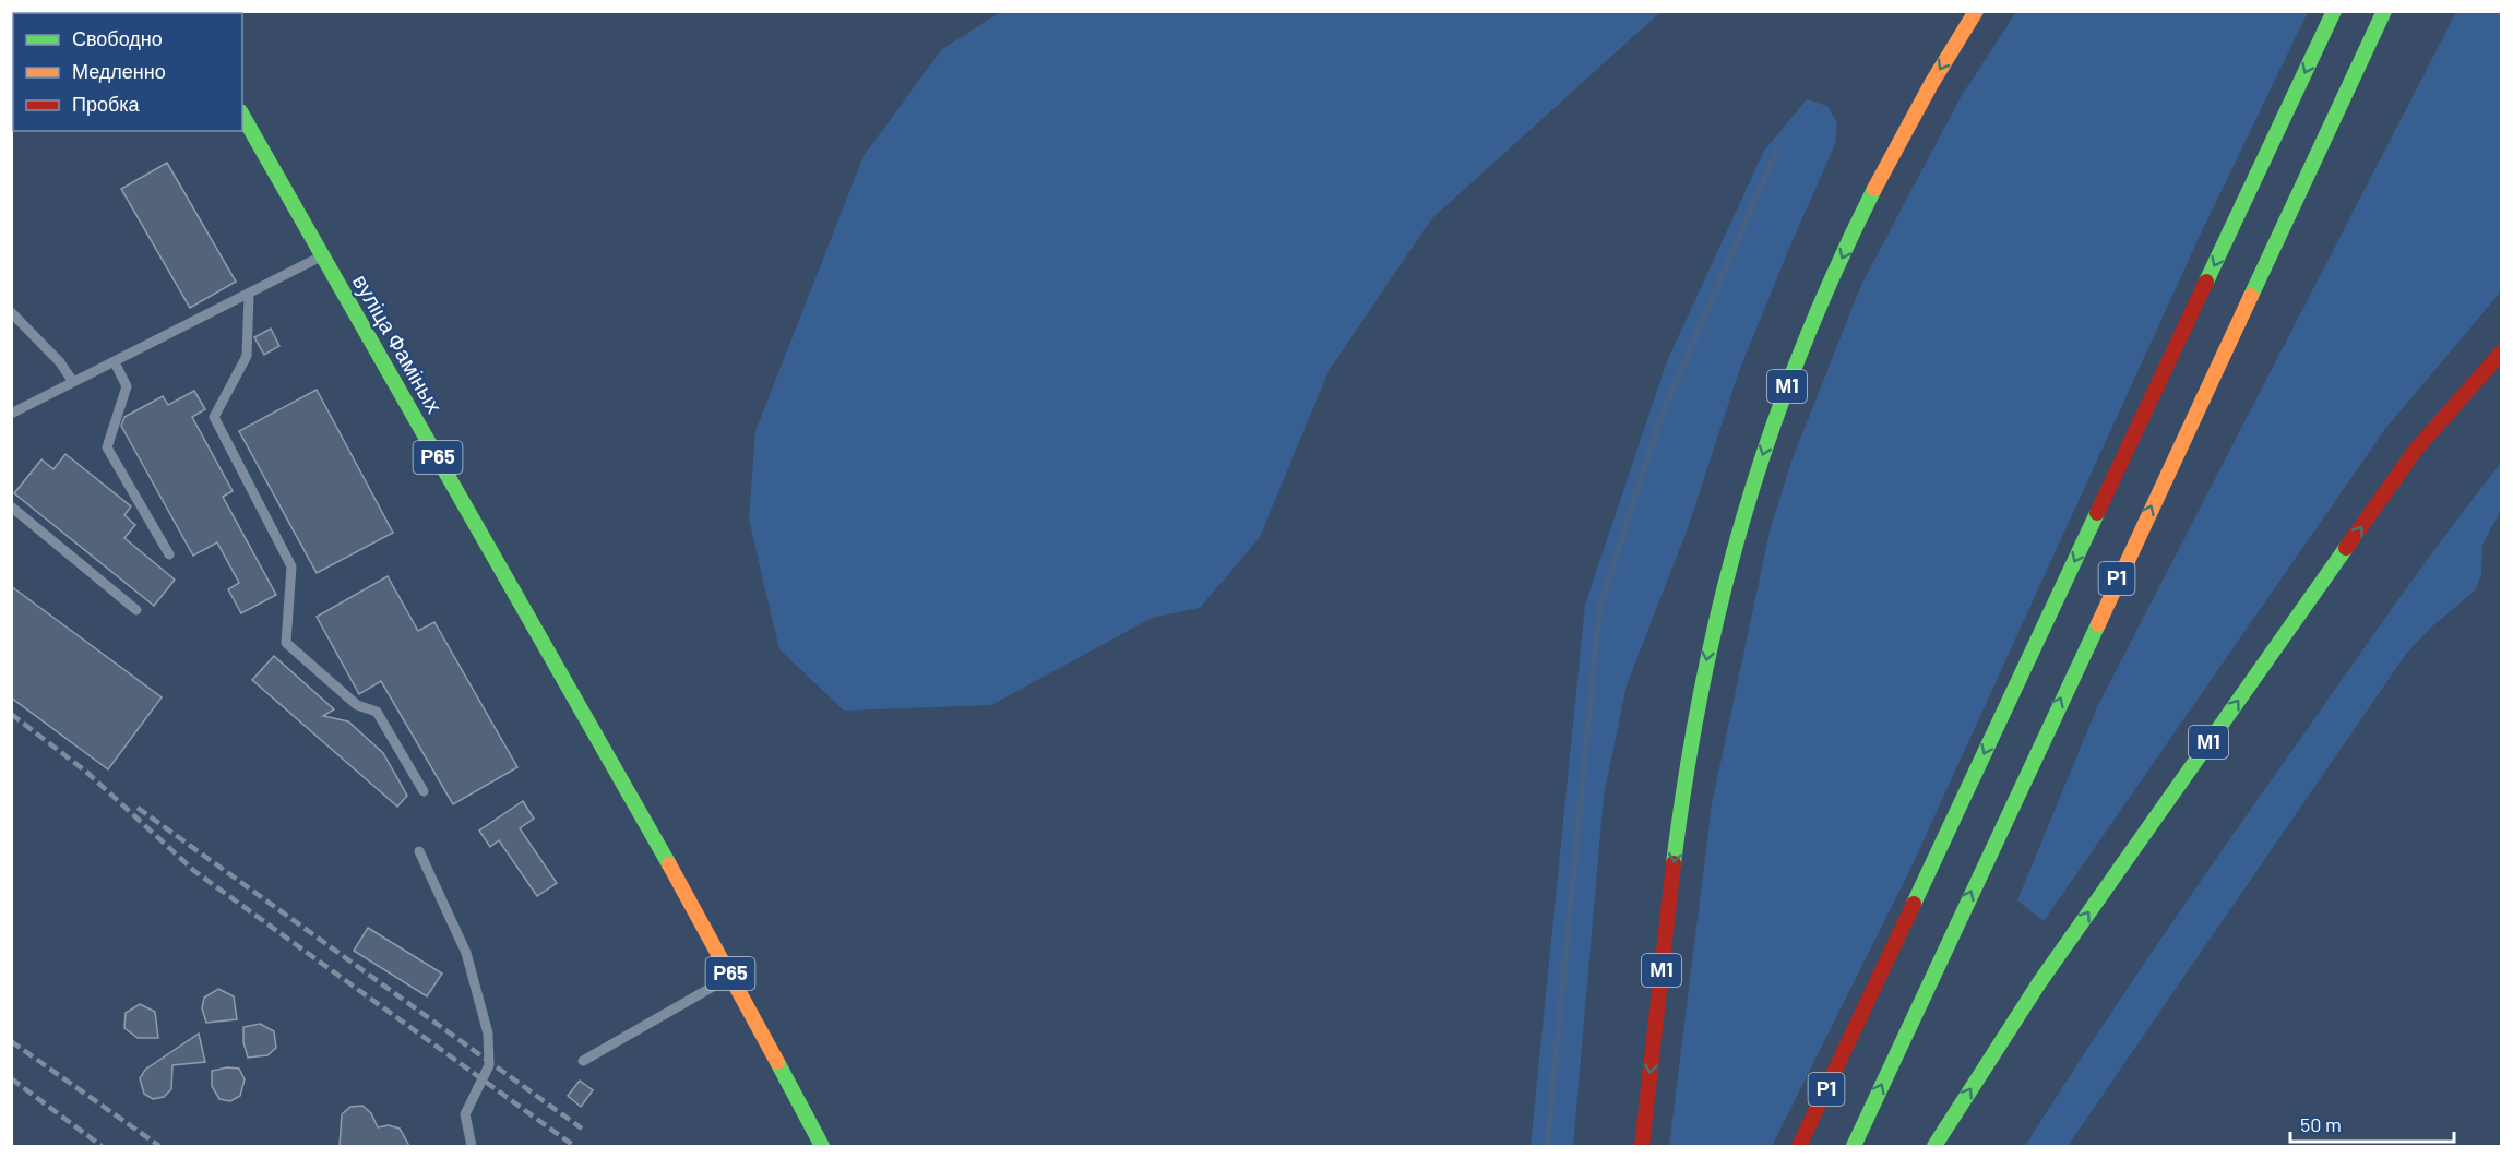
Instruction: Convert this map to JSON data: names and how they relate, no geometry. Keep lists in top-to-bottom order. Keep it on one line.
{"streets":{"main road":["вуліца Фаміных","М1","Р65","Р1"]},"crossings":[["вуліца Фаміных","Р65"]],"legend":["Свободно","Медленно","Пробка"],"scale_bar":"50 m"}
